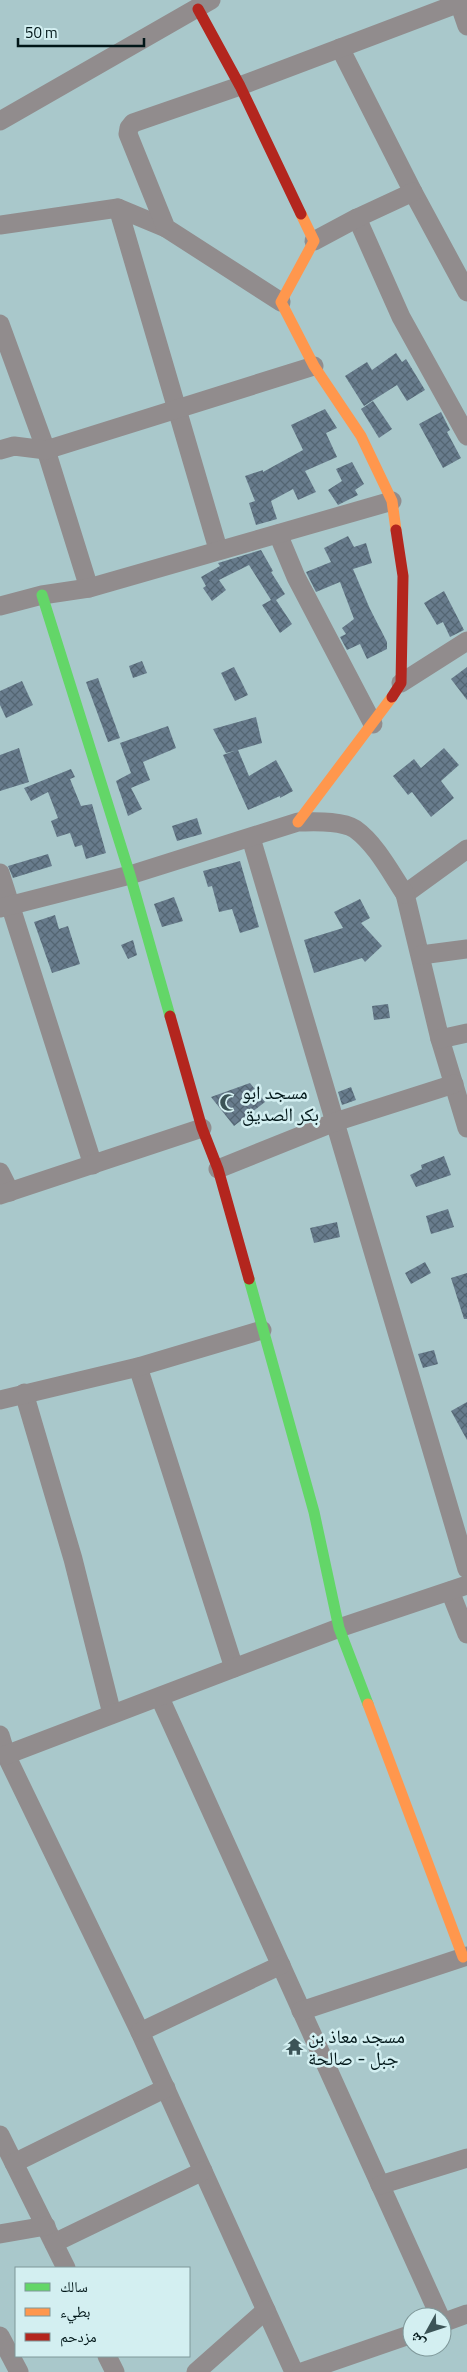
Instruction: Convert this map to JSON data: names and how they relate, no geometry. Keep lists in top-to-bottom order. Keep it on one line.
{"places":{"mosque":["مسجد ابو بكر الصديق"],"temple":["مسجد معاذ بن جبل - صالحة"]},"legend":["سالك","بطيء","مزدحم"],"scale_bar":"50 m","north":"bottom left"}
